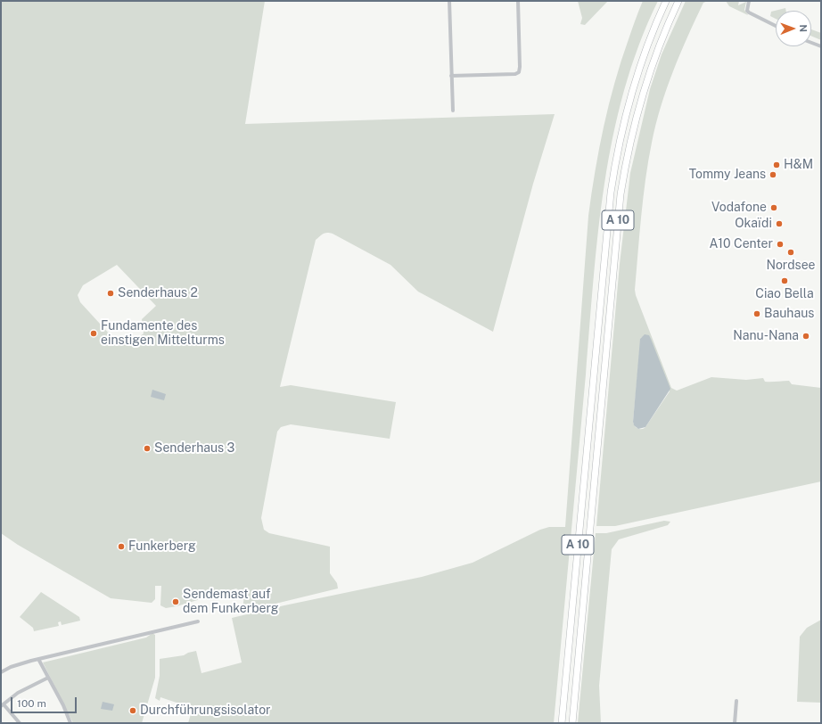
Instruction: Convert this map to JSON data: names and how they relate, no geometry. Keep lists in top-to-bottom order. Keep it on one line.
{"streets":{"highway":["A 10"]},"places":["H&M","Tommy Jeans","Vodafone","Okaïdi","A10 Center","Nordsee","Ciao Bella","Senderhaus 2","Bauhaus","Fundamente des einstigen Mittelturms","Nanu-Nana","Senderhaus 3","Funkerberg","Sendemast auf dem Funkerberg","Durchführungsisolator"],"scale_bar":"100 m","north":"right"}
